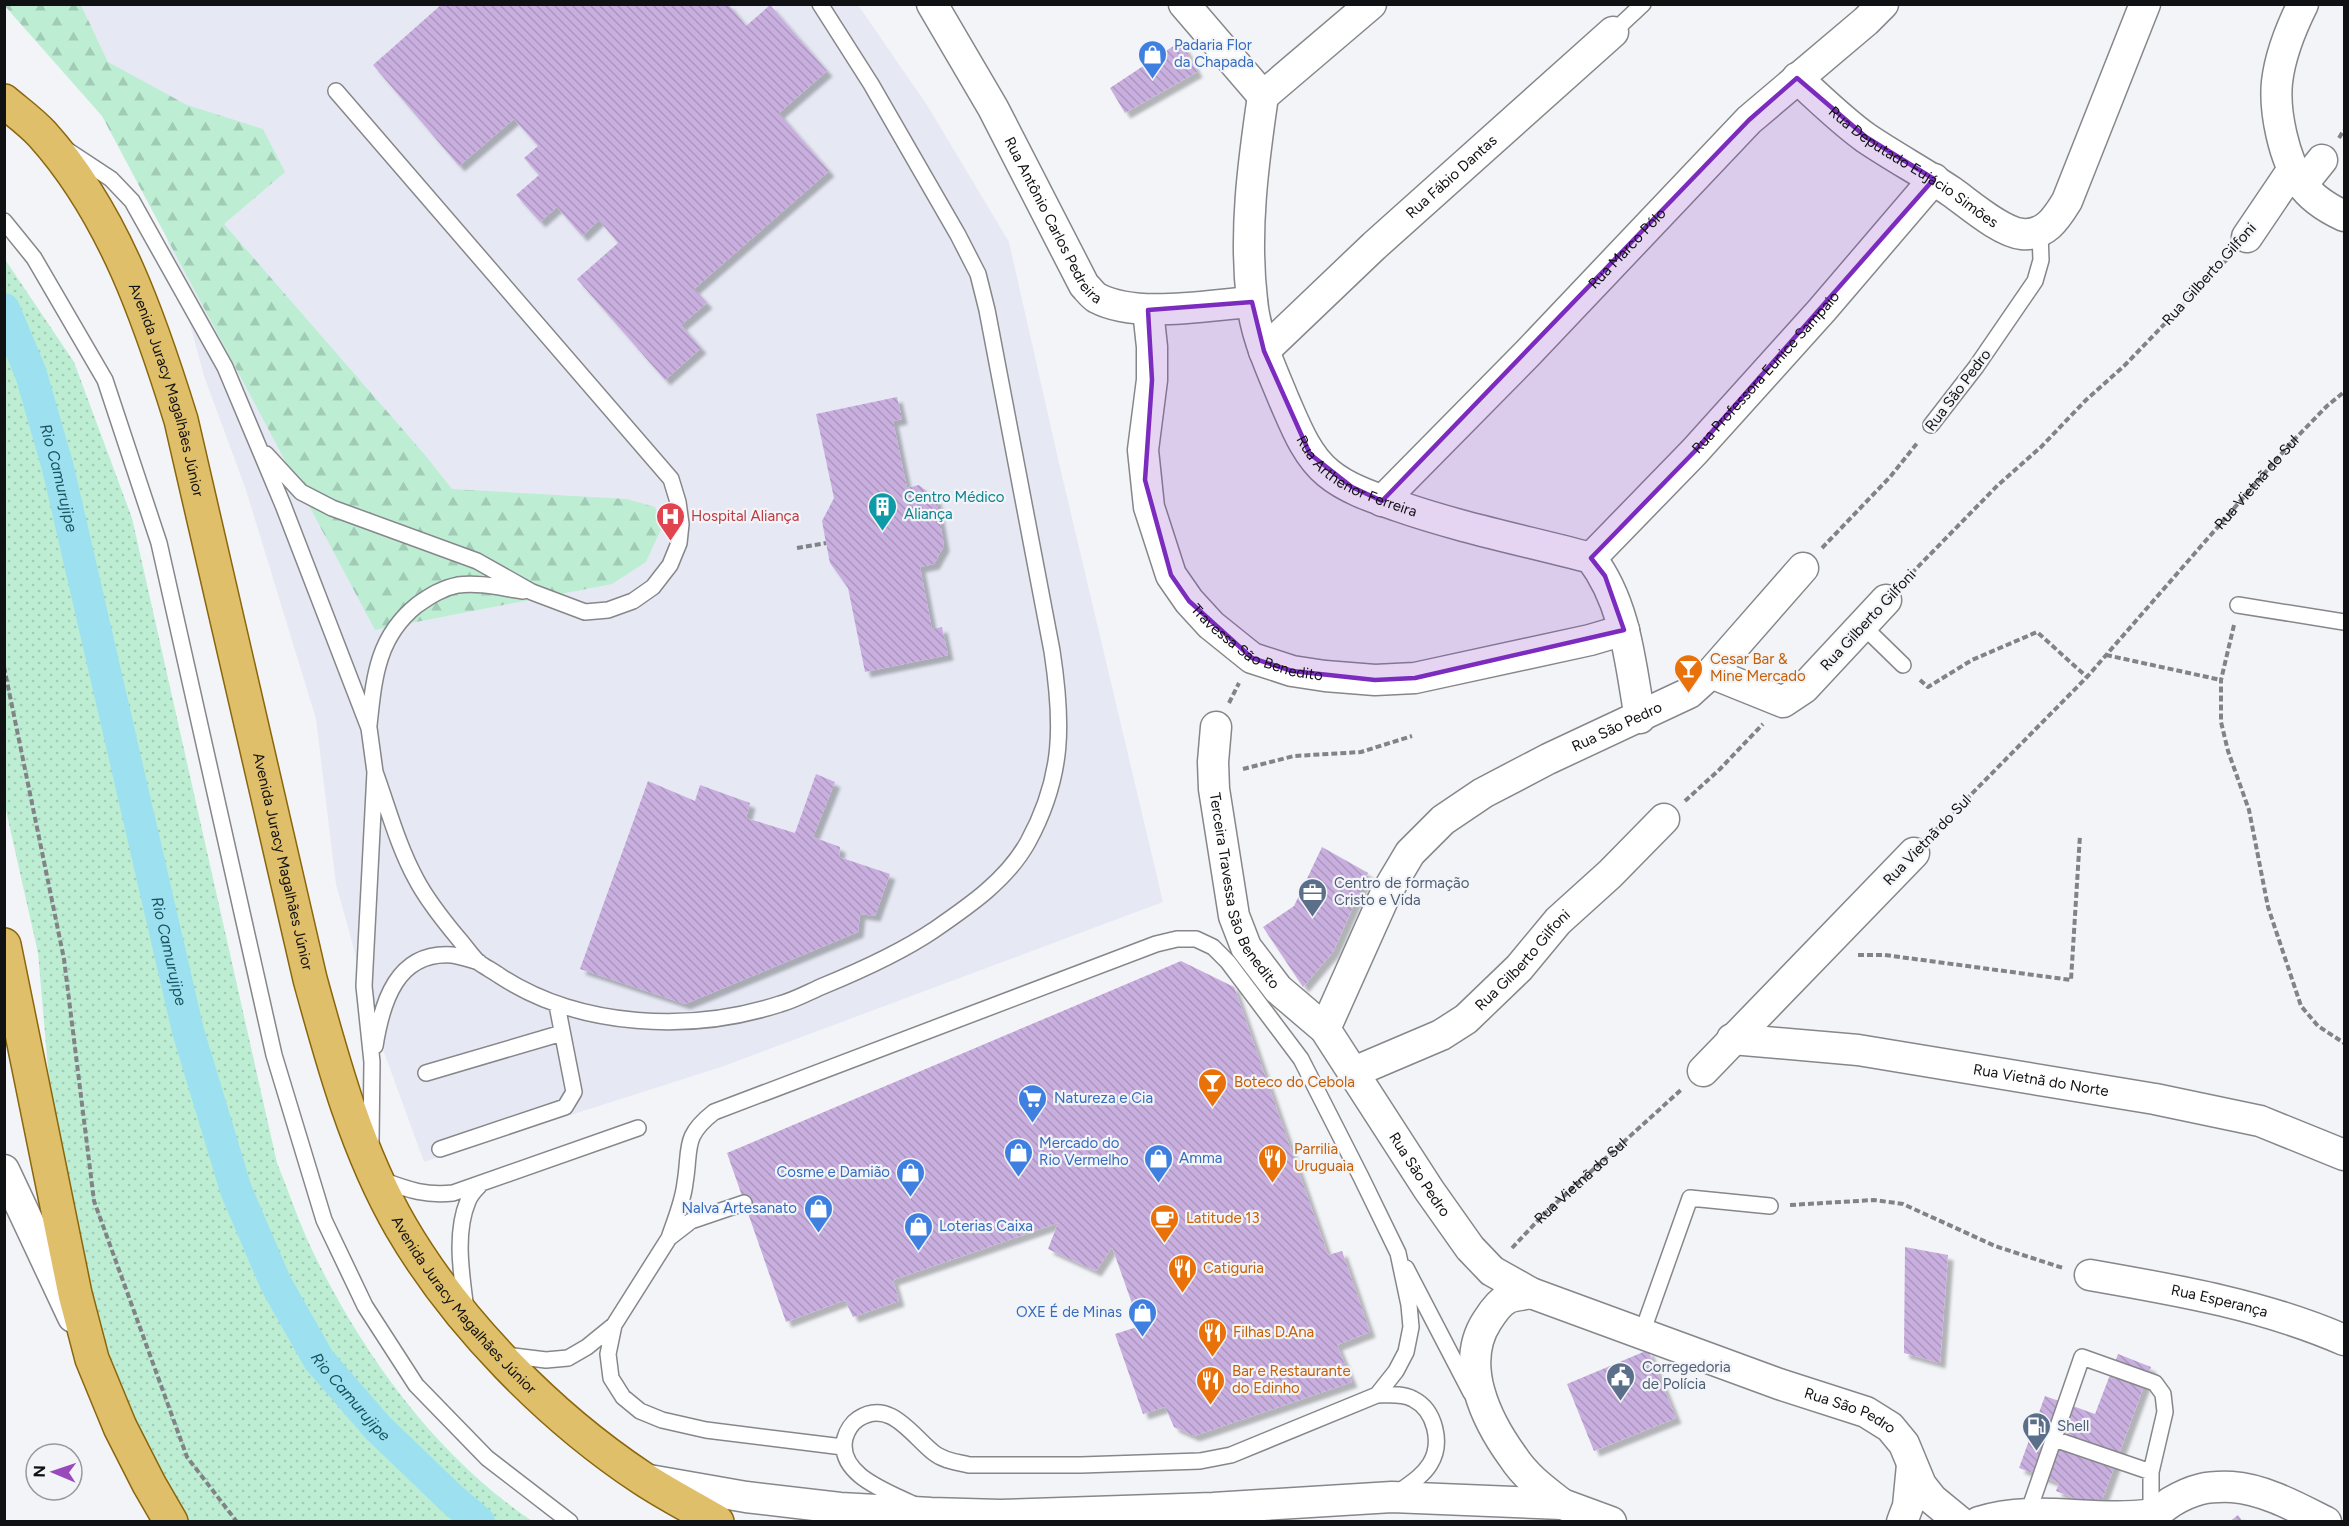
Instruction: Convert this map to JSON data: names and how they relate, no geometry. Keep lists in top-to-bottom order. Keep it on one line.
{"streets":{"main road":["Avenida Juracy Magalhães Júnior"],"street":["Rua Deputado Eujácio Simões","Rua Fábio Dantas","Rua Antônio Carlos Pedreira","Rua Marco Pólo","Rua Gilberto Gilfoni","Rua Professora Eunice Sampaio","Rua São Pedro","Rua Arthenor Ferreira","Rua Vietnã do Sul","Travessa São Benedito","Terceira Travessa São Benedito","Rua Vietnã do Norte","Rua Esperança"]},"crossings":[["Rua Deputado Eujácio Simões","Rua Marco Pólo"],["Rua Deputado Eujácio Simões","Rua Professora Eunice Sampaio"],["Rua Deputado Eujácio Simões","Rua São Pedro"],["Rua Fábio Dantas","Rua Arthenor Ferreira"],["Rua Antônio Carlos Pedreira","Rua Arthenor Ferreira"],["Rua Antônio Carlos Pedreira","Travessa São Benedito"],["Rua Marco Pólo","Rua Arthenor Ferreira"],["Rua Gilberto Gilfoni","Rua São Pedro"],["Rua Professora Eunice Sampaio","Rua Arthenor Ferreira"],["Rua São Pedro","Rua Vietnã do Sul"],["Rua São Pedro","Terceira Travessa São Benedito"],["Rua Vietnã do Sul","Rua Vietnã do Norte"]],"water":["Rio Camurujipe"],"places":{"shop":["Padaria Flor da Chapada","Mercado do Rio Vermelho","Amma","Cosme e Damião","Nalva Artesanato","Loterias Caixa","OXE É de Minas"],"building":["Centro Médico Aliança"],"hospital":["Hospital Aliança"],"bar":["Cesar Bar & Mine Mercado","Boteco do Cebola"],"office":["Centro de formação Cristo e Vida"],"supermarket":["Natureza e Cia"],"restaurant":["Parrilia Uruguaia","Catiguria","Filhas D.Ana","Bar e Restaurante do Edinho"],"cafe":["Latitude 13"],"public building":["Corregedoria de Polícia"],"fuel station":["Shell"]},"north":"left"}
